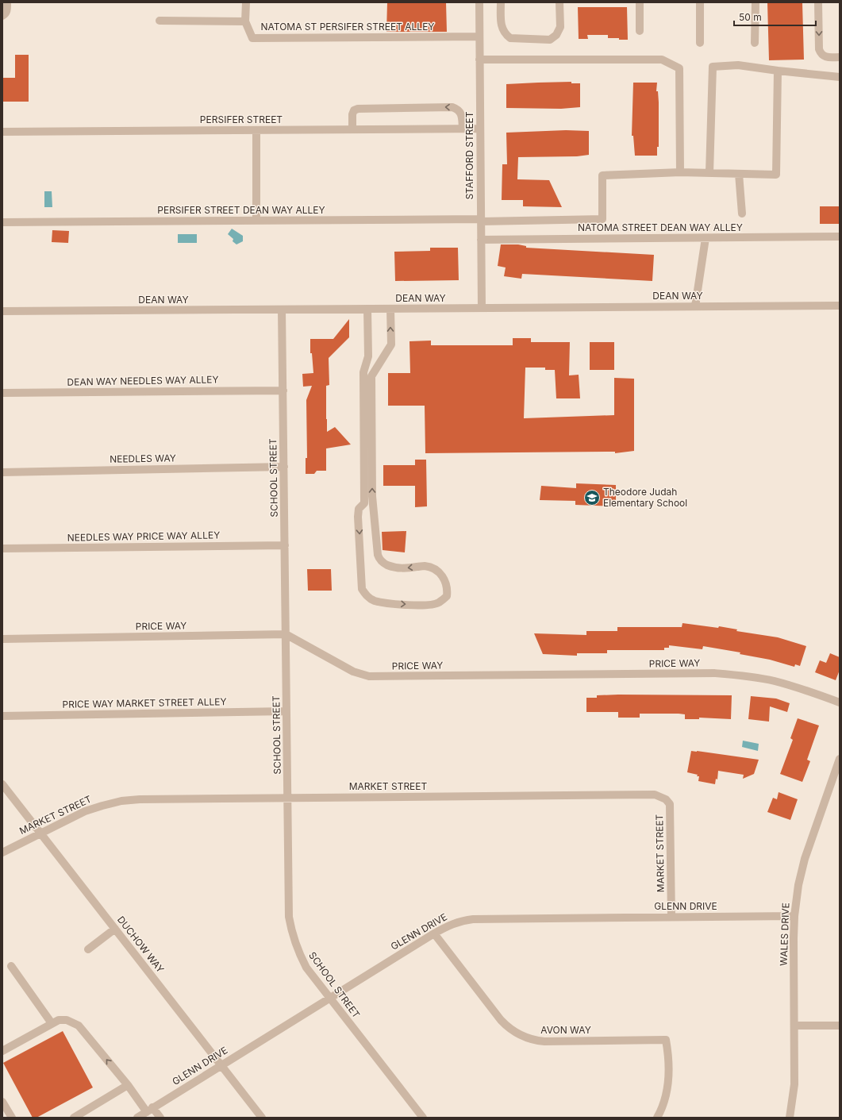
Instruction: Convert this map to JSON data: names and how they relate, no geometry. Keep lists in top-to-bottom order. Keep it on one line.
{"streets":{"street":["NATOMA ST PERSIFER STREET ALLEY","PERSIFER STREET","STAFFORD STREET","PERSIFER STREET DEAN WAY ALLEY","NATOMA STREET DEAN WAY ALLEY","DEAN WAY","DEAN WAY NEEDLES WAY ALLEY","NEEDLES WAY","SCHOOL STREET","NEEDLES WAY PRICE WAY ALLEY","PRICE WAY","PRICE WAY MARKET STREET ALLEY","MARKET STREET","GLENN DRIVE","WALES DRIVE","DUCHOW WAY","AVON WAY"]},"crossings":[["NATOMA ST PERSIFER STREET ALLEY","STAFFORD STREET"],["PERSIFER STREET","STAFFORD STREET"],["STAFFORD STREET","PERSIFER STREET DEAN WAY ALLEY"],["STAFFORD STREET","NATOMA STREET DEAN WAY ALLEY"],["STAFFORD STREET","DEAN WAY"],["DEAN WAY","SCHOOL STREET"],["DEAN WAY NEEDLES WAY ALLEY","SCHOOL STREET"],["NEEDLES WAY","SCHOOL STREET"],["SCHOOL STREET","NEEDLES WAY PRICE WAY ALLEY"],["SCHOOL STREET","PRICE WAY"],["SCHOOL STREET","PRICE WAY MARKET STREET ALLEY"],["SCHOOL STREET","MARKET STREET"],["SCHOOL STREET","GLENN DRIVE"],["MARKET STREET","GLENN DRIVE"],["MARKET STREET","DUCHOW WAY"],["GLENN DRIVE","WALES DRIVE"],["GLENN DRIVE","DUCHOW WAY"],["GLENN DRIVE","AVON WAY"]],"places":{"school or university":["Theodore Judah Elementary School"]},"scale_bar":"50 m"}
